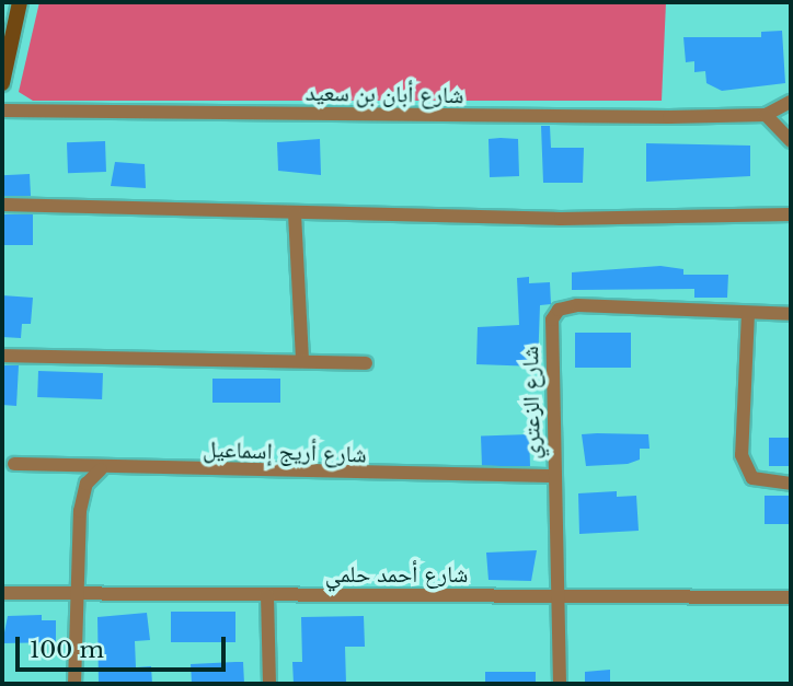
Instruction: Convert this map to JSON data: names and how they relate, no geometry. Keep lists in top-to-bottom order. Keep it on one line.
{"streets":{"street":["شارع أبان بن سعيد","شارع الزعتري","شارع أريج إسماعيل","شارع أحمد حلمي"]},"crossings":[["شارع الزعتري","شارع أريج إسماعيل"],["شارع الزعتري","شارع أحمد حلمي"]],"scale_bar":"100 m"}
